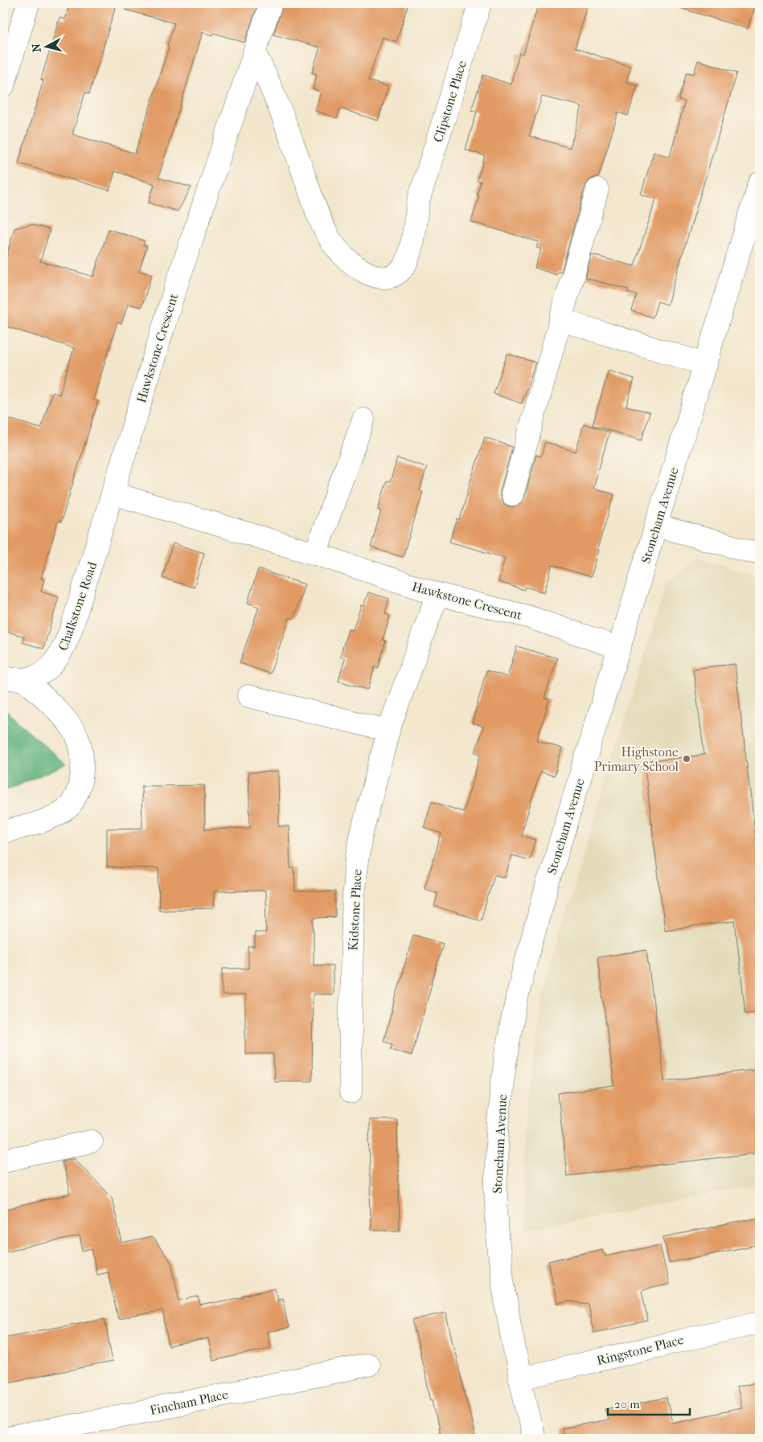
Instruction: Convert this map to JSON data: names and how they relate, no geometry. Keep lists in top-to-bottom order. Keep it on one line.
{"streets":{"street":["Clipstone Place","Hawkstone Crescent","Stoneham Avenue","Chalkstone Road","Kidstone Place","Ringstone Place","Fincham Place"]},"crossings":[["Clipstone Place","Hawkstone Crescent"],["Hawkstone Crescent","Stoneham Avenue"],["Hawkstone Crescent","Chalkstone Road"],["Hawkstone Crescent","Kidstone Place"],["Stoneham Avenue","Ringstone Place"]],"places":["Highstone Primary School"],"scale_bar":"20 m","north":"left"}
